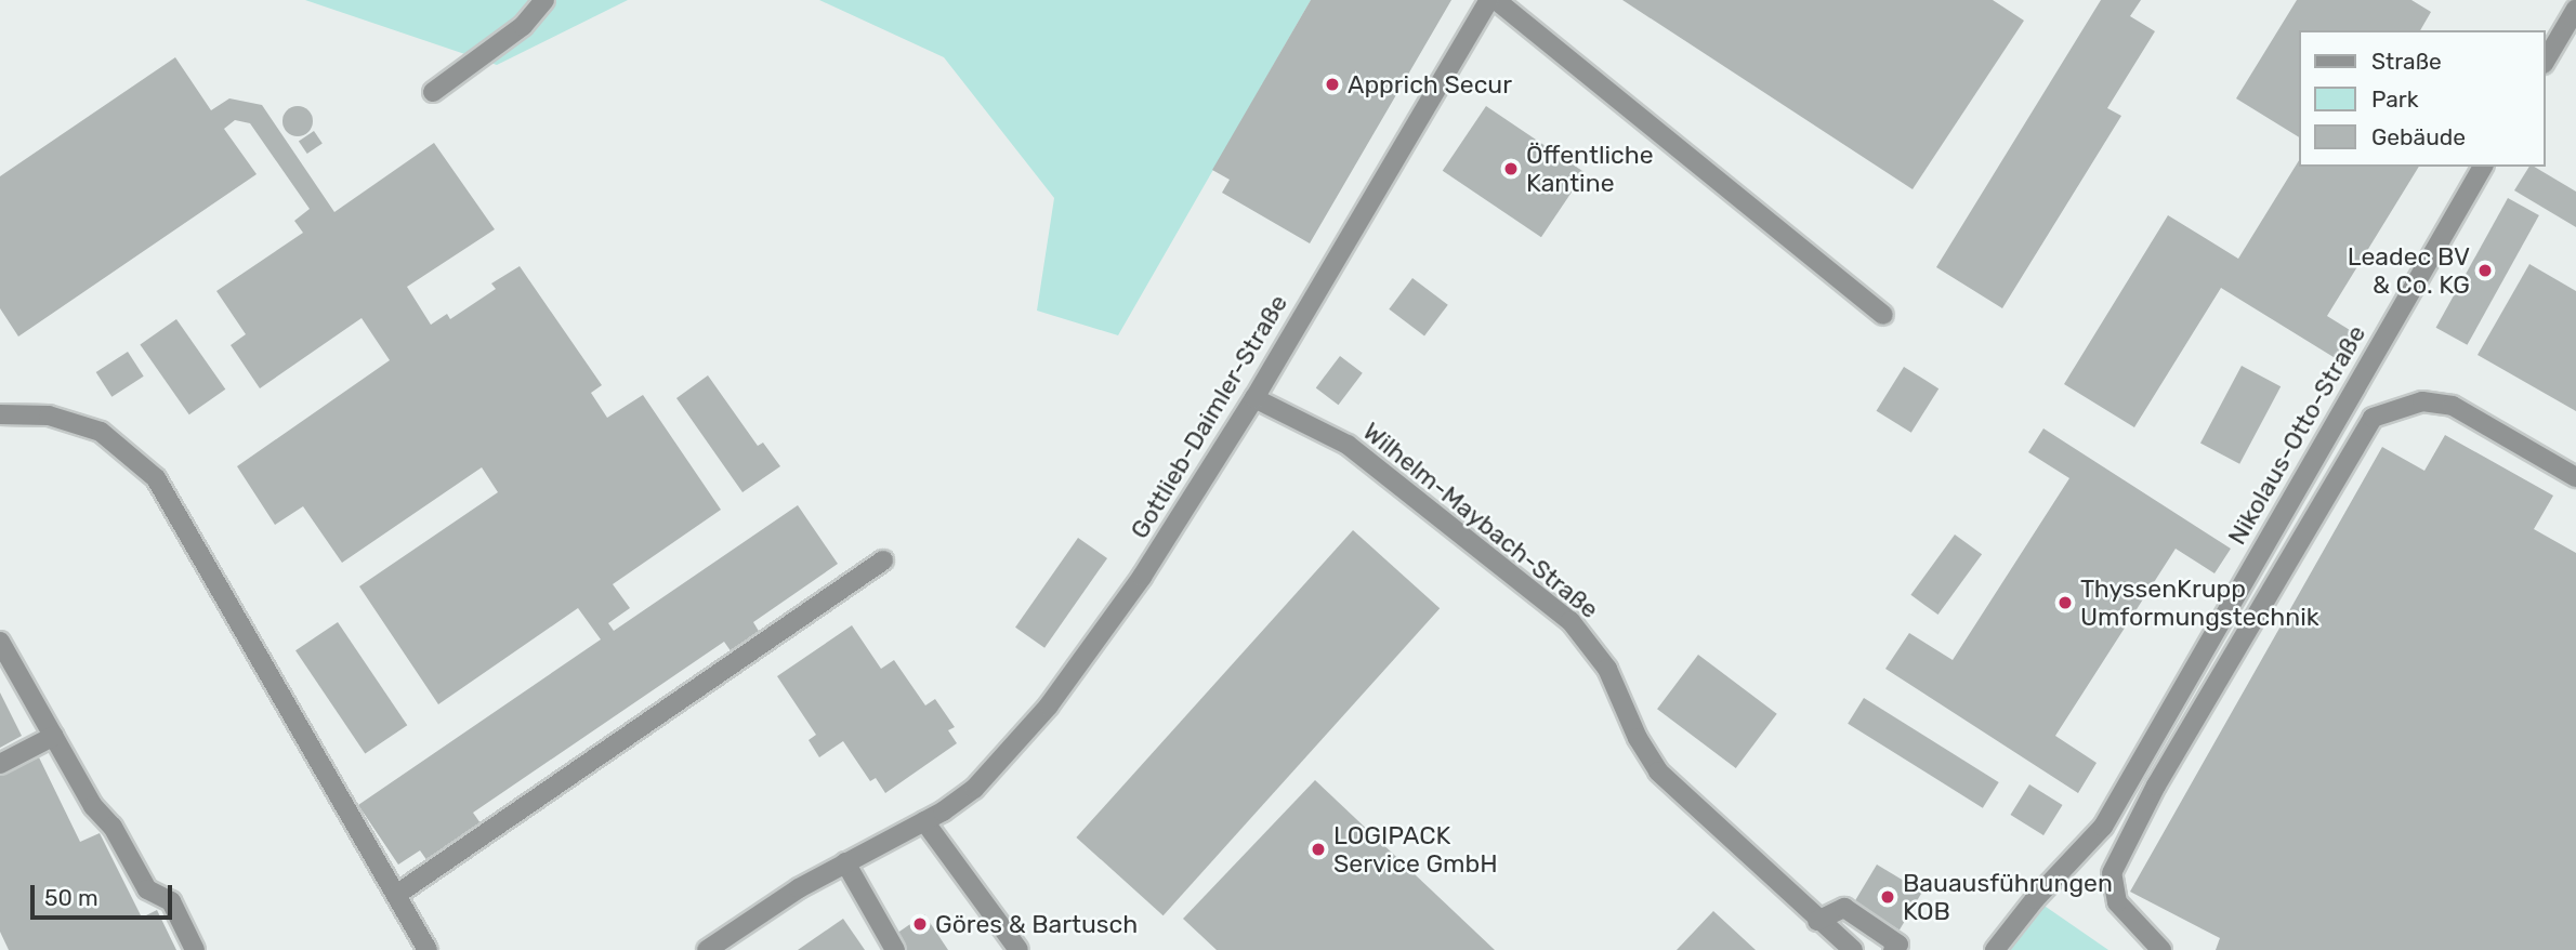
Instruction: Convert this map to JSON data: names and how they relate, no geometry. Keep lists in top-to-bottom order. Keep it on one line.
{"streets":{"street":["Gottlieb-Daimler-Straße","Nikolaus-Otto-Straße","Wilhelm-Maybach-Straße"]},"crossings":[["Gottlieb-Daimler-Straße","Wilhelm-Maybach-Straße"]],"places":["Apprich Secur","Öffentliche Kantine","Leadec BV & Co. KG","ThyssenKrupp Umformungstechnik","LOGIPACK Service GmbH","Bauausführungen KOB","Göres & Bartusch"],"legend":["Straße","Park","Gebäude"],"scale_bar":"50 m"}
